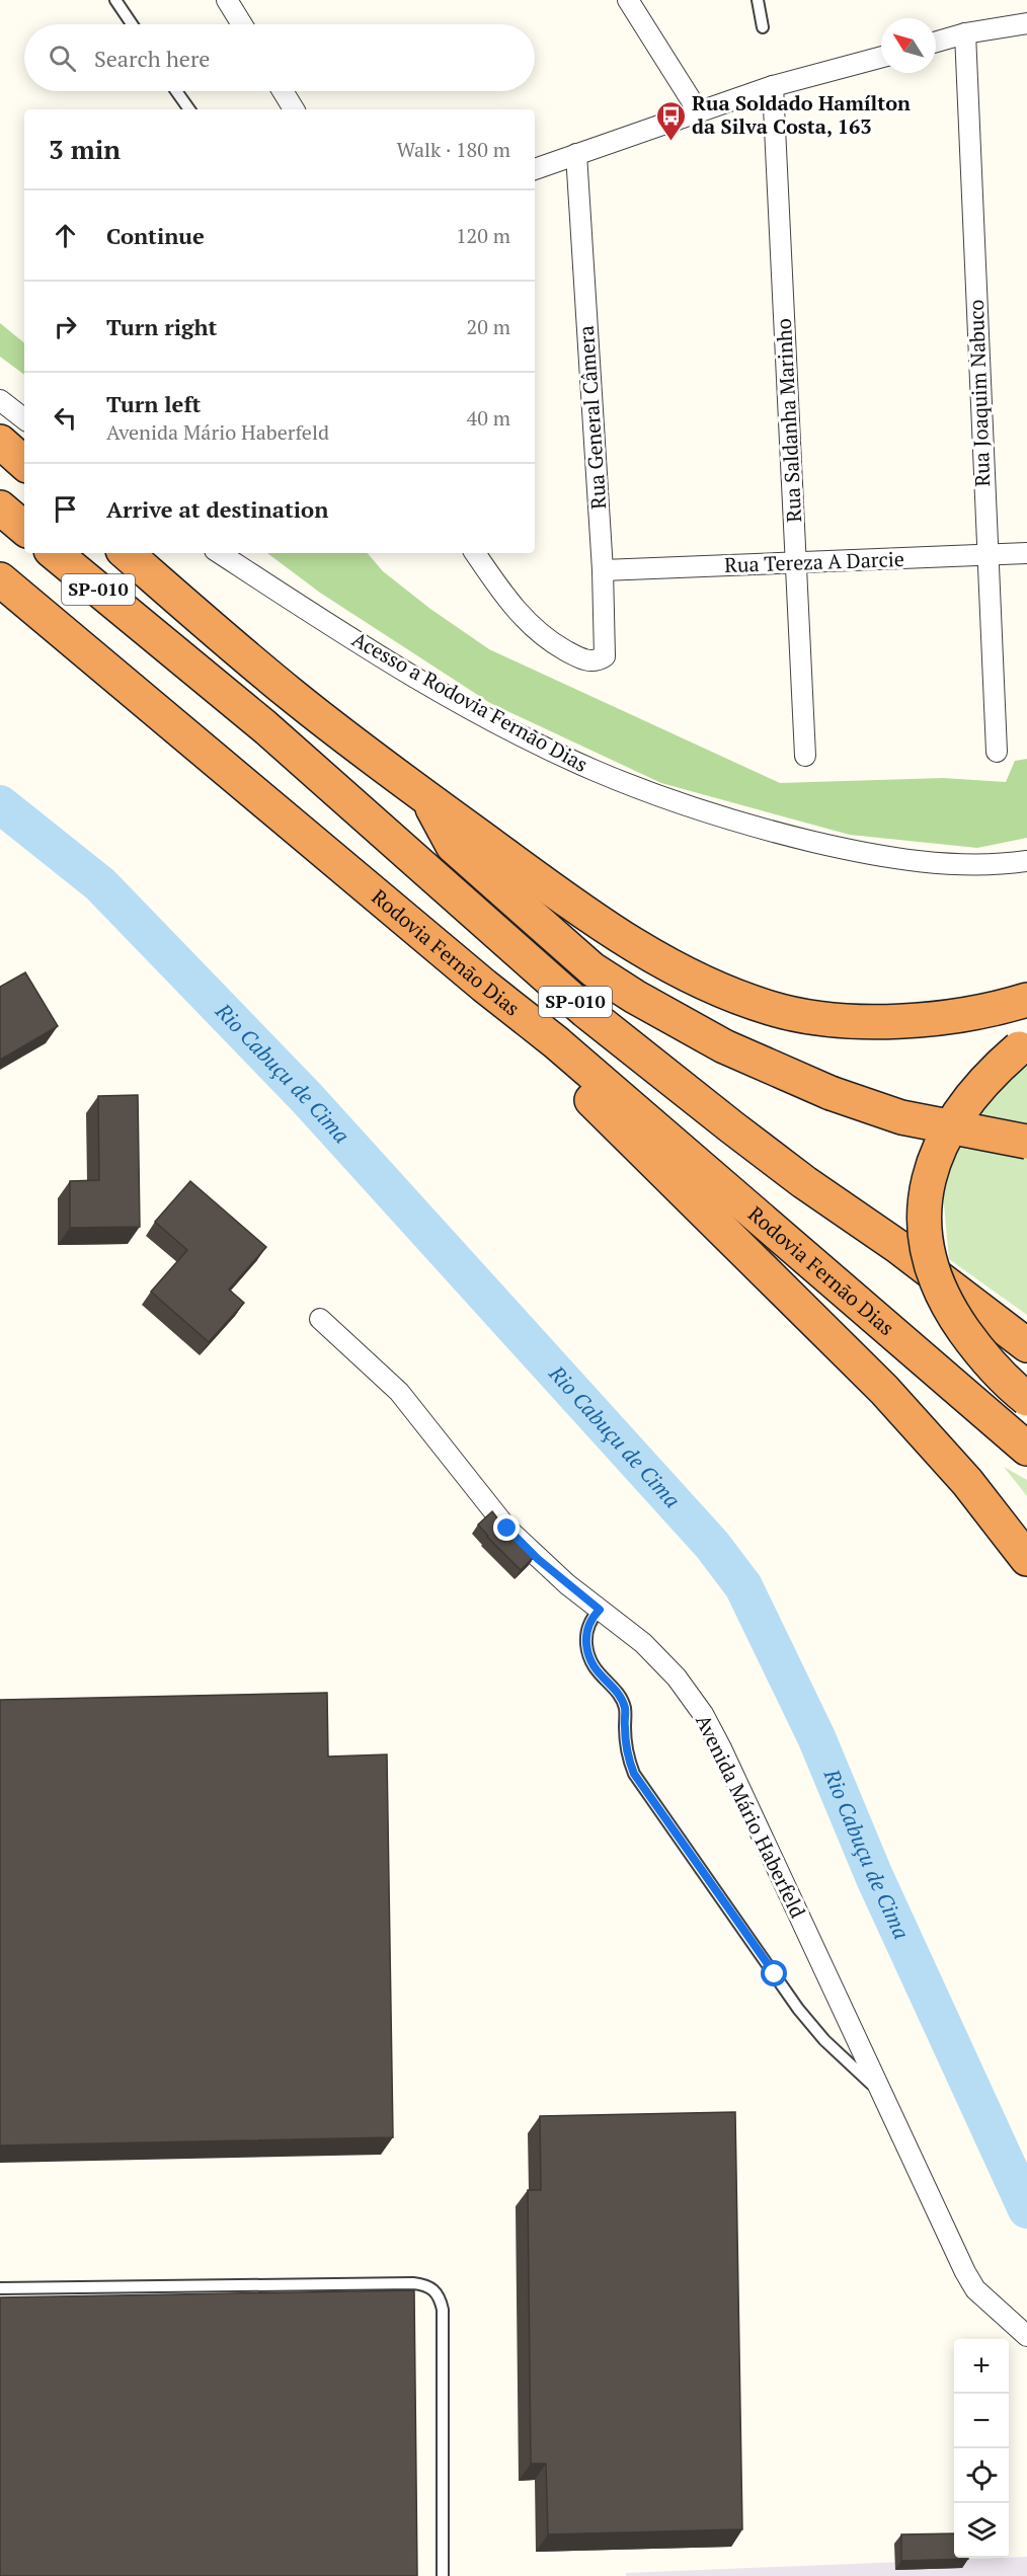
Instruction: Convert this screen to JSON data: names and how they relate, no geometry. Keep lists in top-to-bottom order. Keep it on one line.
{"streets":{"highway":["SP-010","Rodovia Fernão Dias"],"street":["Rua Joaquim Nabuco","Rua General Câmera","Rua Saldanha Marinho","Rua Tereza A Darcie","Acesso a Rodovia Fernão Dias","Avenida Mário Haberfeld"]},"crossings":[["Rua Joaquim Nabuco","Rua Tereza A Darcie"],["Rua General Câmera","Rua Tereza A Darcie"],["Rua Saldanha Marinho","Rua Tereza A Darcie"]],"water":["Rio Cabuçu de Cima"],"places":{"bus stop":["Rua Soldado Hamílton da Silva Costa, 163"]},"north":"top left","page":{"search":"Search here","heading":["3 min","Walk · 180 m"],"list":[["Continue","120 m"],["Turn right","20 m"],["Turn left","Avenida Mário Haberfeld","40 m"],"Arrive at destination"],"map_buttons":["+","−"]}}
